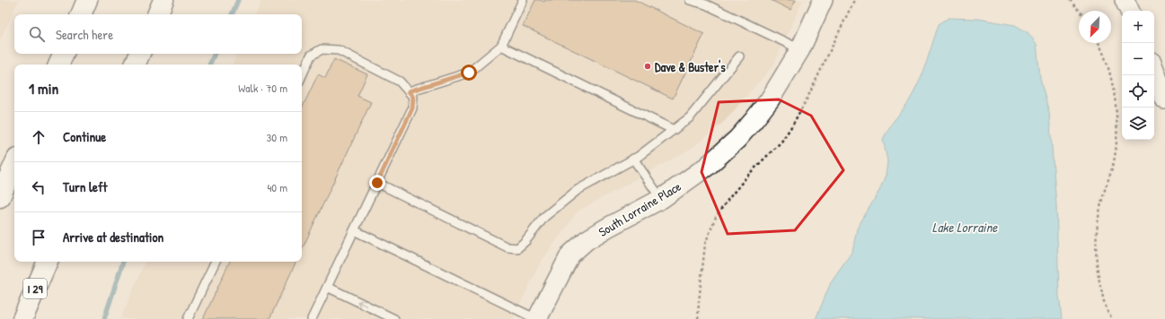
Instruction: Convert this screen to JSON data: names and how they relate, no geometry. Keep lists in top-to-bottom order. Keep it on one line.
{"streets":{"highway":["I 29"],"street":["South Lorraine Place"]},"water":["Lake Lorraine"],"places":["Dave & Buster's"],"north":"bottom left","page":{"map_buttons":["+","−"],"search":"Search here","heading":["1 min","Walk · 70 m"],"list":[["Continue","30 m"],["Turn left","40 m"],"Arrive at destination"]}}
